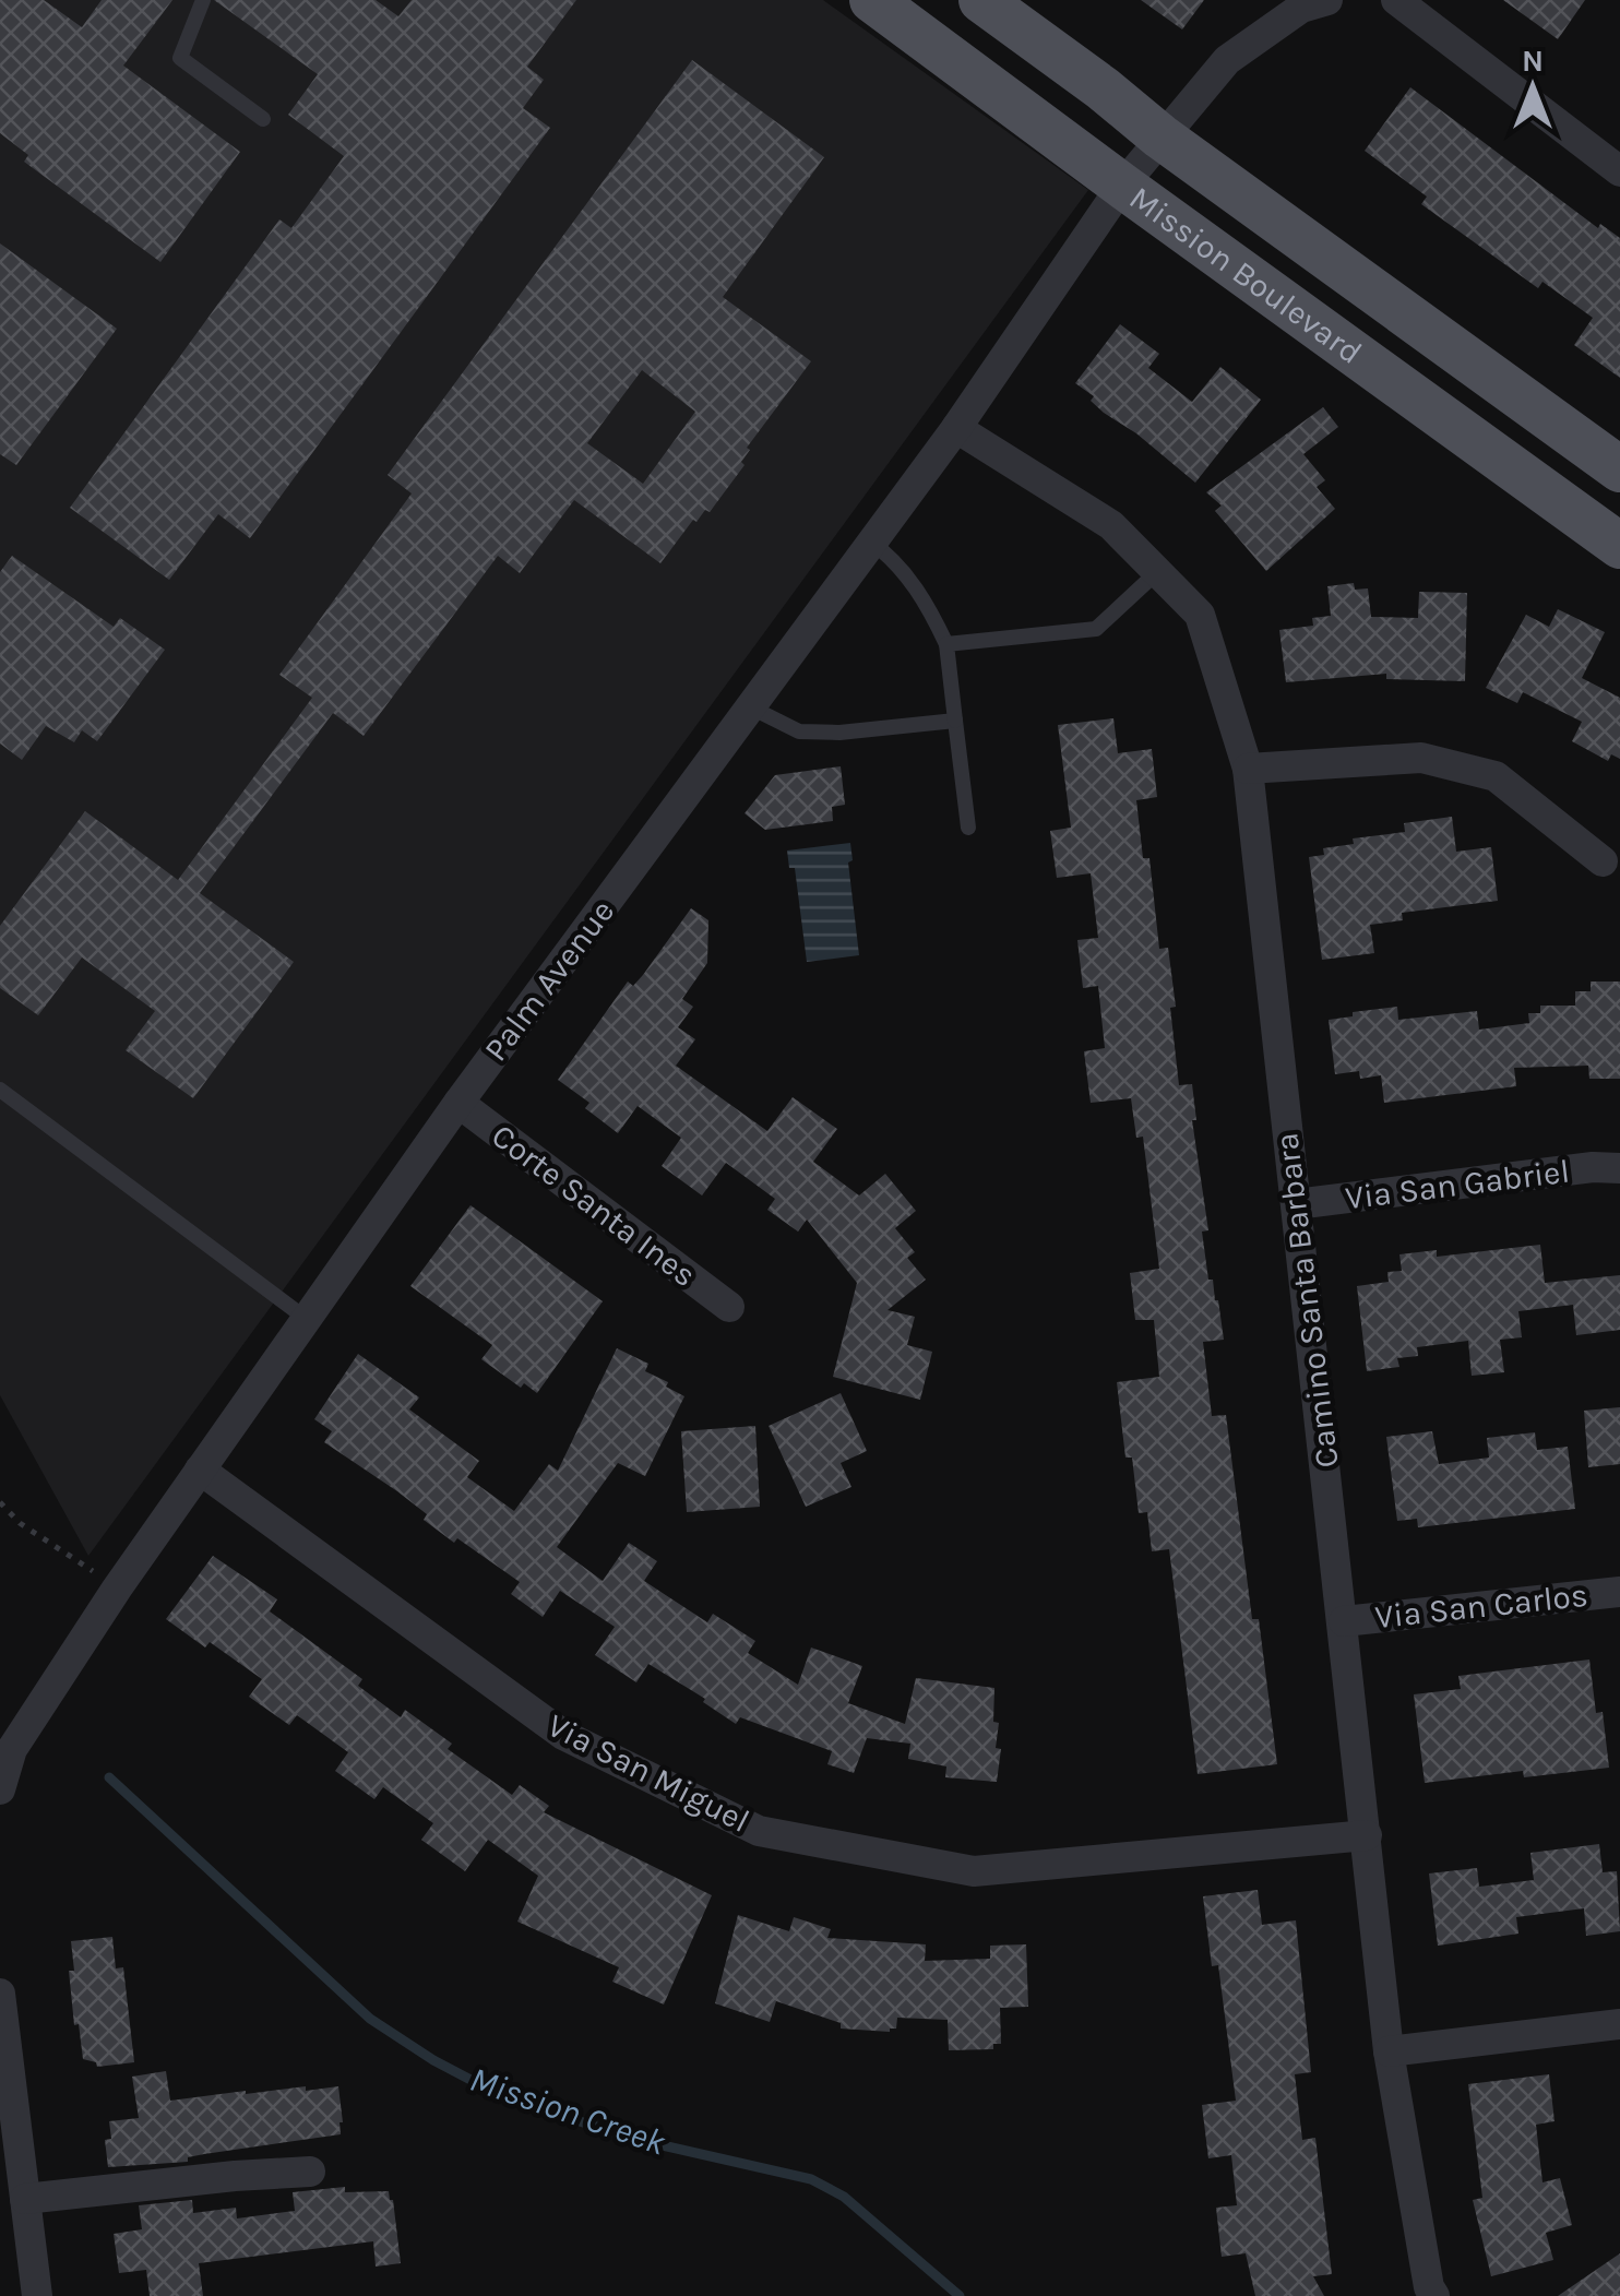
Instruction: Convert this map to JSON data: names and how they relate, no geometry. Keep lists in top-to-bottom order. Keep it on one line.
{"streets":{"main road":["Mission Boulevard"],"street":["Palm Avenue","Via San Gabriel","Corte Santa Ines","Camino Santa Barbara","Via San Carlos","Via San Miguel"]},"crossings":[["Mission Boulevard","Palm Avenue"],["Palm Avenue","Corte Santa Ines"],["Palm Avenue","Camino Santa Barbara"],["Palm Avenue","Via San Miguel"],["Via San Gabriel","Camino Santa Barbara"],["Camino Santa Barbara","Via San Carlos"],["Camino Santa Barbara","Via San Miguel"]],"water":["Mission Creek"],"north":"top"}
